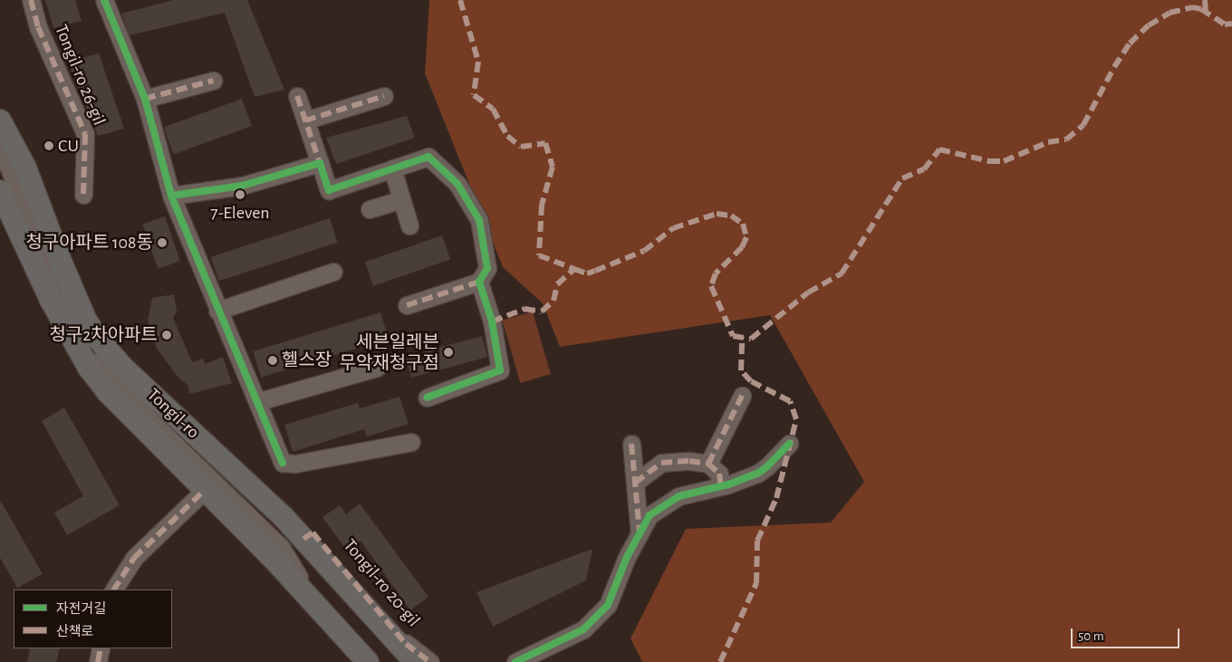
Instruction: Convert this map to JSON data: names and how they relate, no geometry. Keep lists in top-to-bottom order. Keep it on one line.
{"streets":{"main road":["Tongil-ro"],"street":["Tongil-ro 26-gil","Tongil-ro 20-gil"]},"crossings":[["Tongil-ro","Tongil-ro 20-gil"]],"places":["CU","7-Eleven","청구아파트 108동","청구2차아파트","세븐일레븐 무악재청구점","헬스장"],"legend":["자전거길","산책로"],"scale_bar":"50 m"}
